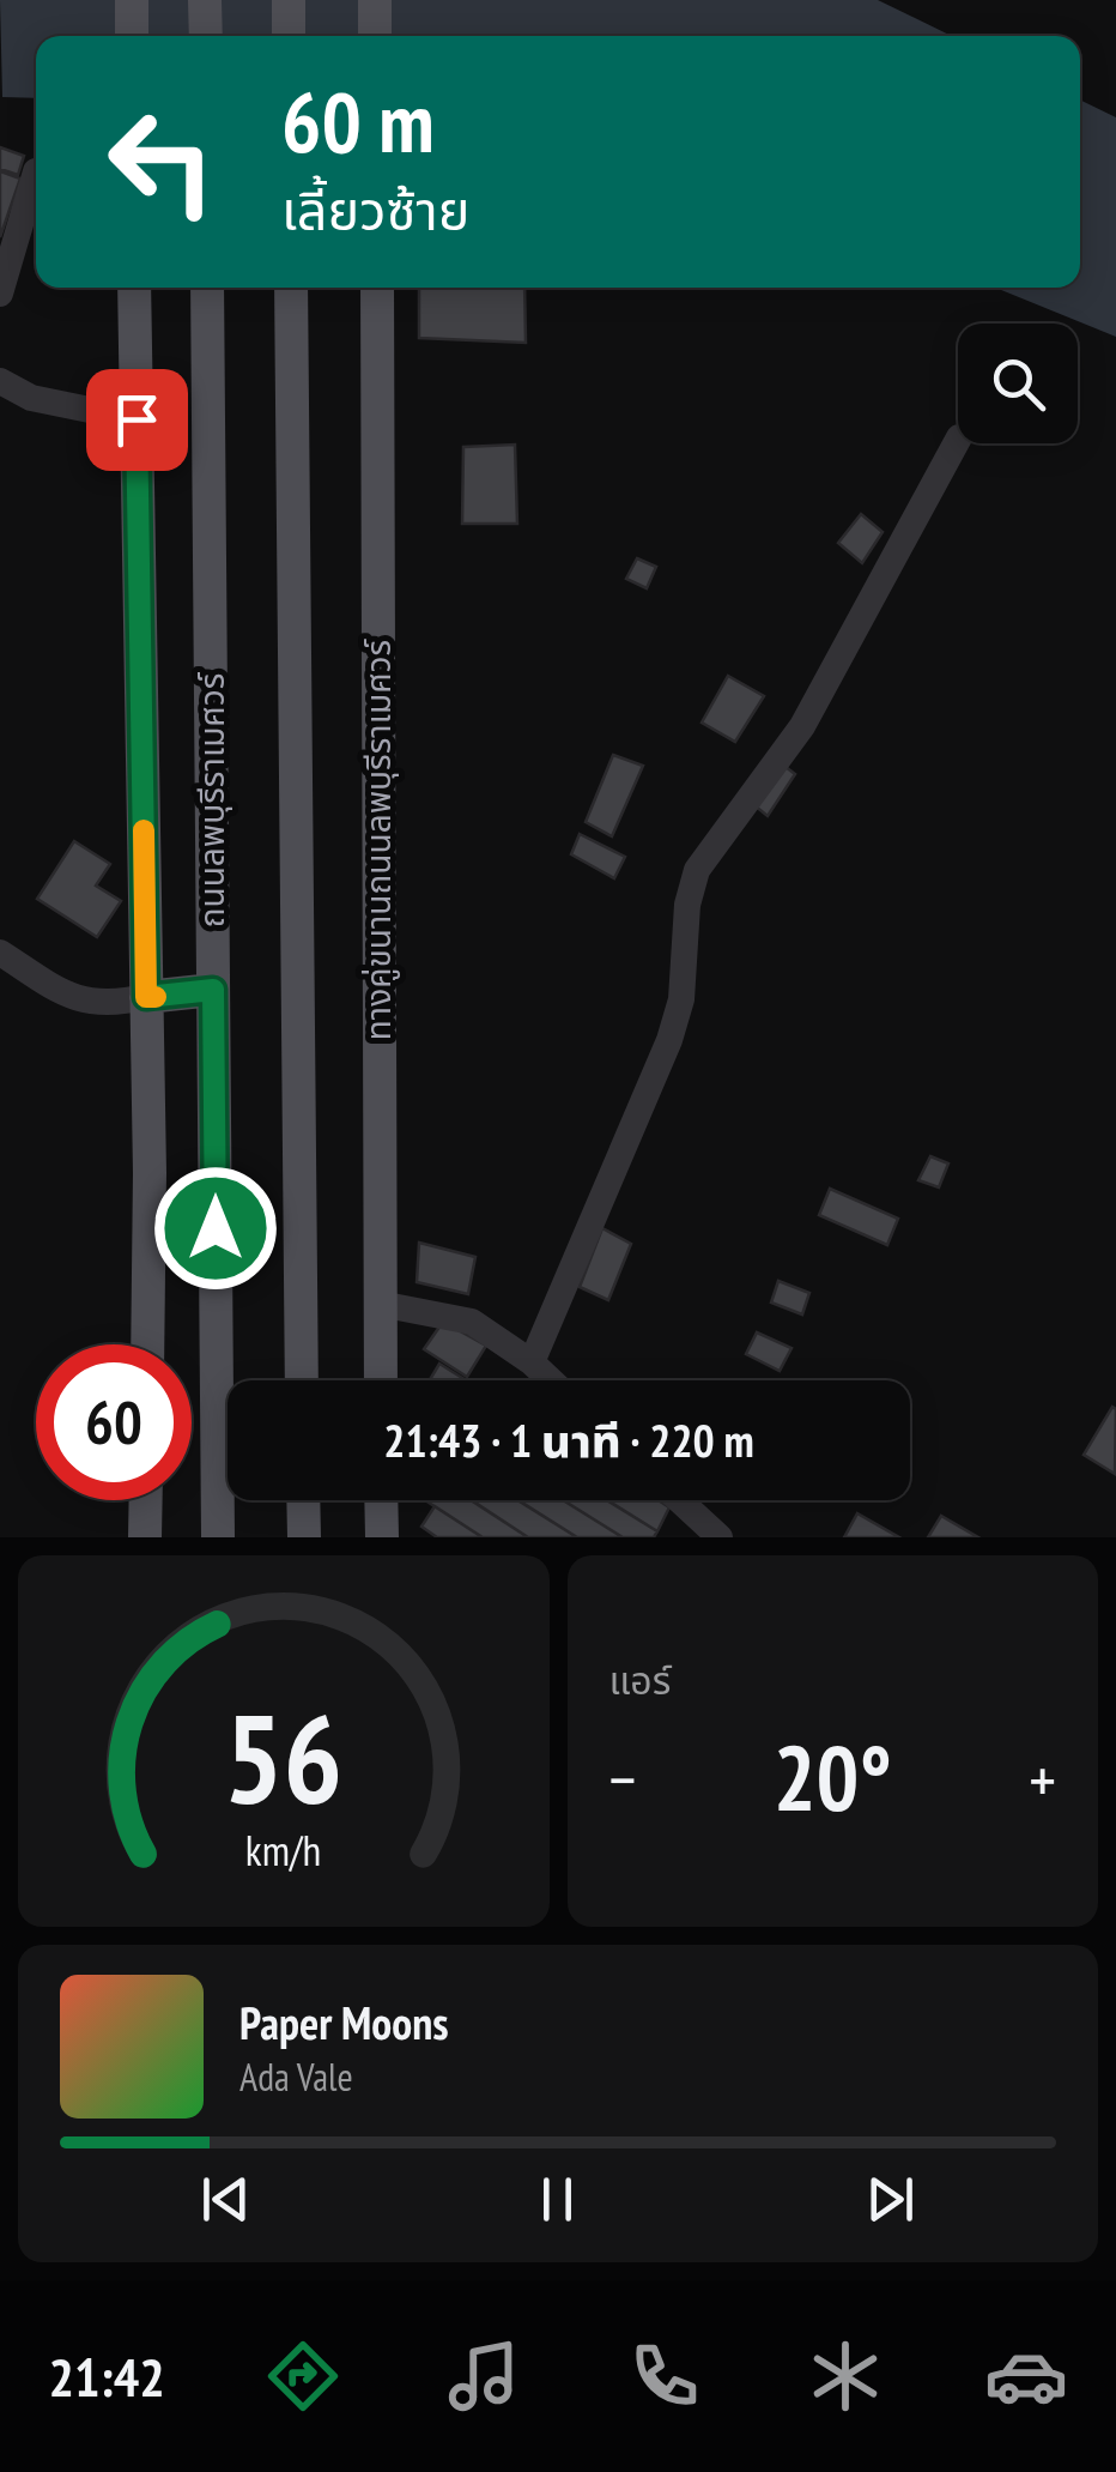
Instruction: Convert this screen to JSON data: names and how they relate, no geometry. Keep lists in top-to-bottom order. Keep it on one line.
{"streets":{"main road":["ถนนลพบุรีราเมศวร์","ทางคู่ขนานถนนลพบุรีราเมศวร์"]},"page":{"turn":["60 m","เลี้ยวซ้าย"],"limit":"60","trip":"21:43 · 1 นาที · 220 m","tile":"แอร์","heat":["−","20°","+"],"song":["Paper Moons","Ada Vale"],"tabs":"21:42","gauge":["56","km/h"]}}
